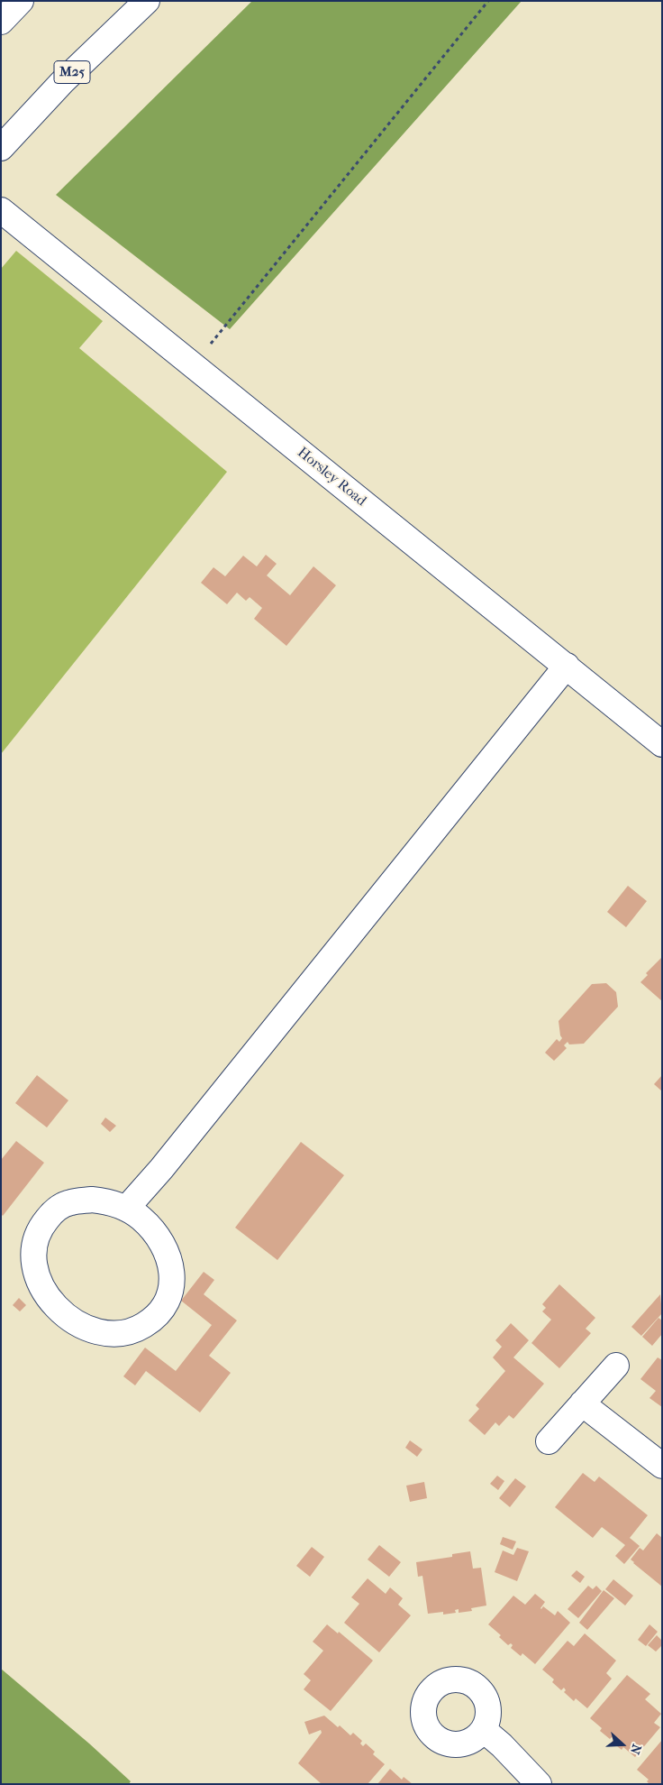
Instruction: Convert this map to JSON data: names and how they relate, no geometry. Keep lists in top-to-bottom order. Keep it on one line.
{"streets":{"main road":["M25","Horsley Road"]},"north":"right"}
